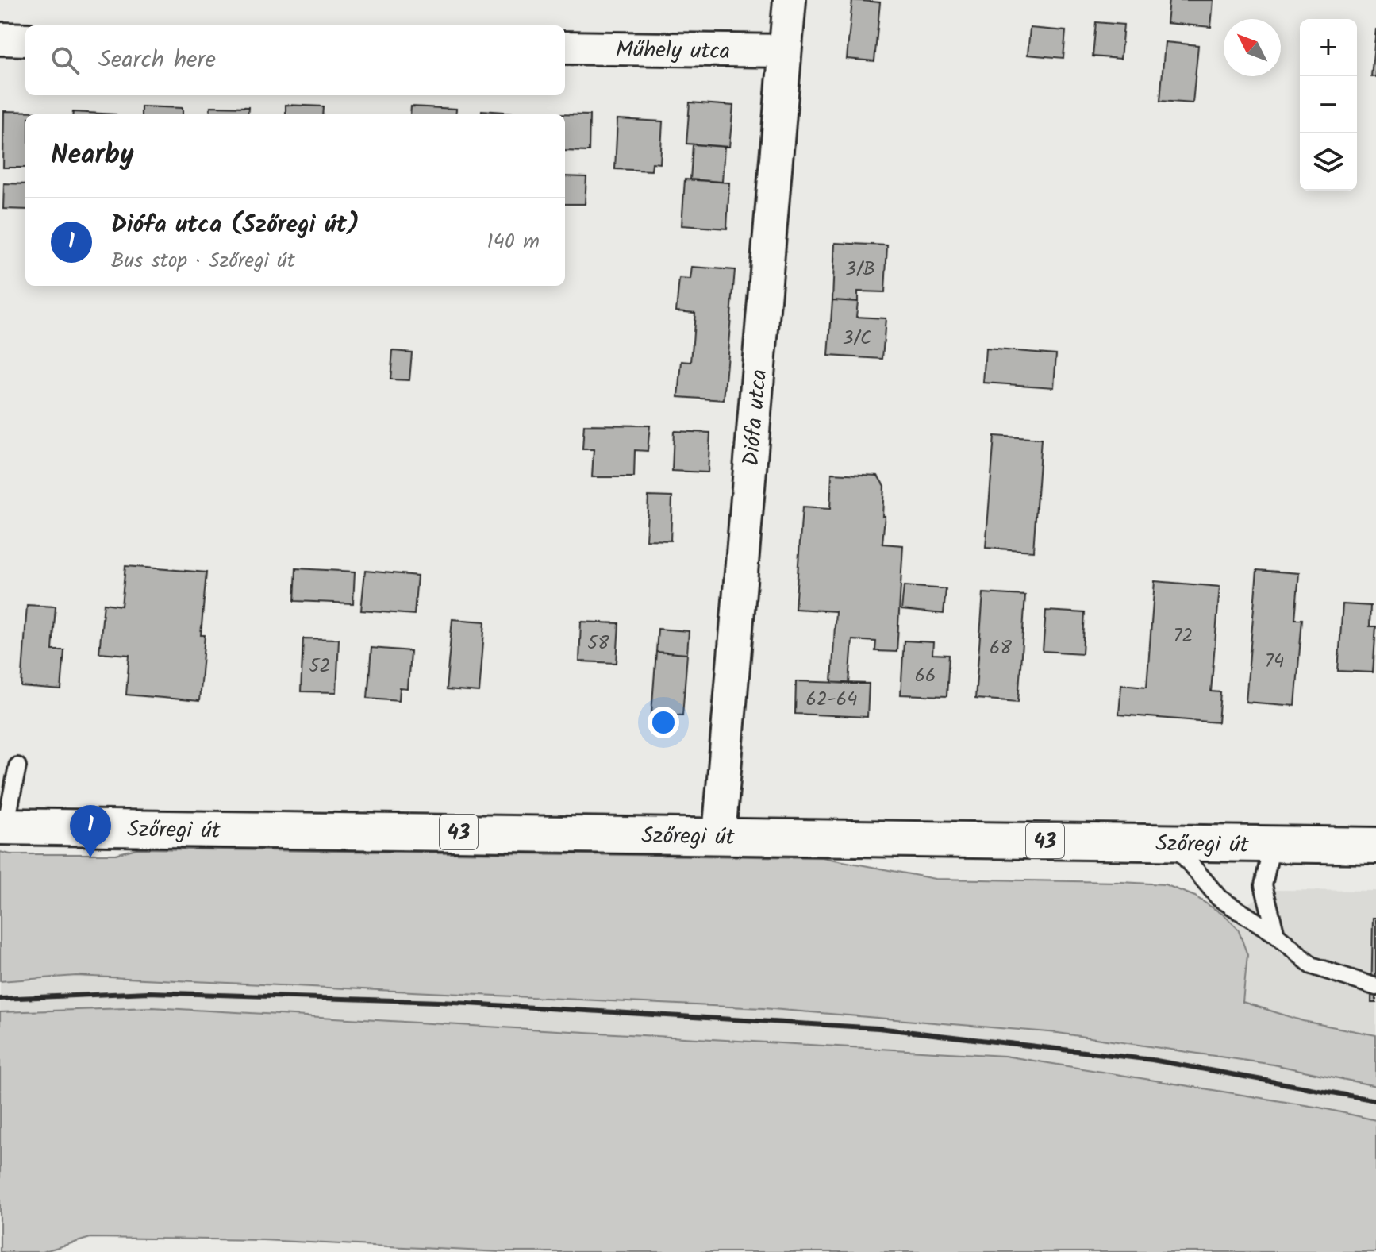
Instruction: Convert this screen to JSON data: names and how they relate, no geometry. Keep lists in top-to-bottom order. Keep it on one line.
{"streets":{"main road":["Szőregi út","43"],"street":["Műhely utca","Diófa utca"]},"crossings":[["Műhely utca","Diófa utca"],["Diófa utca","Szőregi út"]],"house_numbers":["3/B","3/C","72","58","68","74","52","66","62-64"],"north":"top left","page":{"map_buttons":["+","−"],"search":"Search here","heading":"Nearby","list":[{"mark":"1","name":"Diófa utca (Szőregi út)","note":"Bus stop · Szőregi út","value":"140 m"}],"pins":"1"}}
